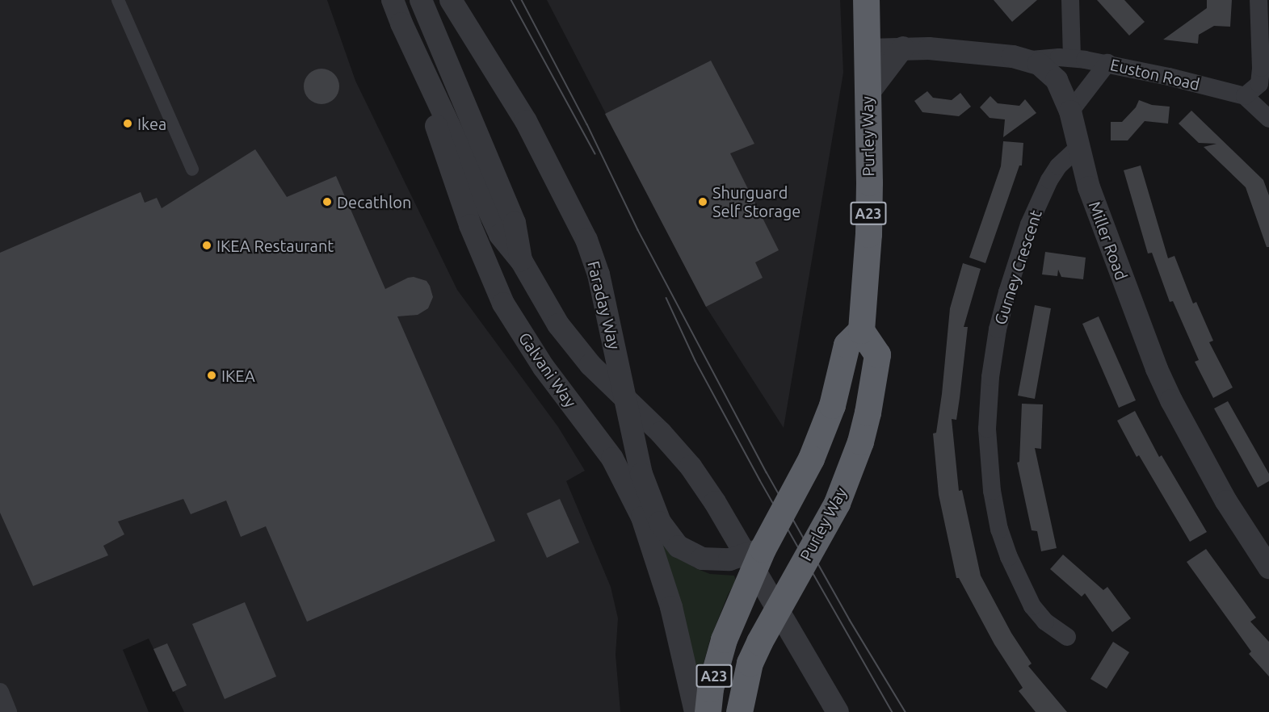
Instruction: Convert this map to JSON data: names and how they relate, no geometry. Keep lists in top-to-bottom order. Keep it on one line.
{"streets":{"highway":["Purley Way","A23"],"street":["Euston Road","Miller Road","Gurney Crescent","Faraday Way","Galvani Way"]},"crossings":[["Euston Road","Miller Road"],["Purley Way","A23"],["Purley Way","Miller Road"],["A23","Faraday Way"],["Miller Road","Gurney Crescent"]],"places":["Ikea","Decathlon","Shurguard Self Storage","IKEA Restaurant","IKEA"]}
